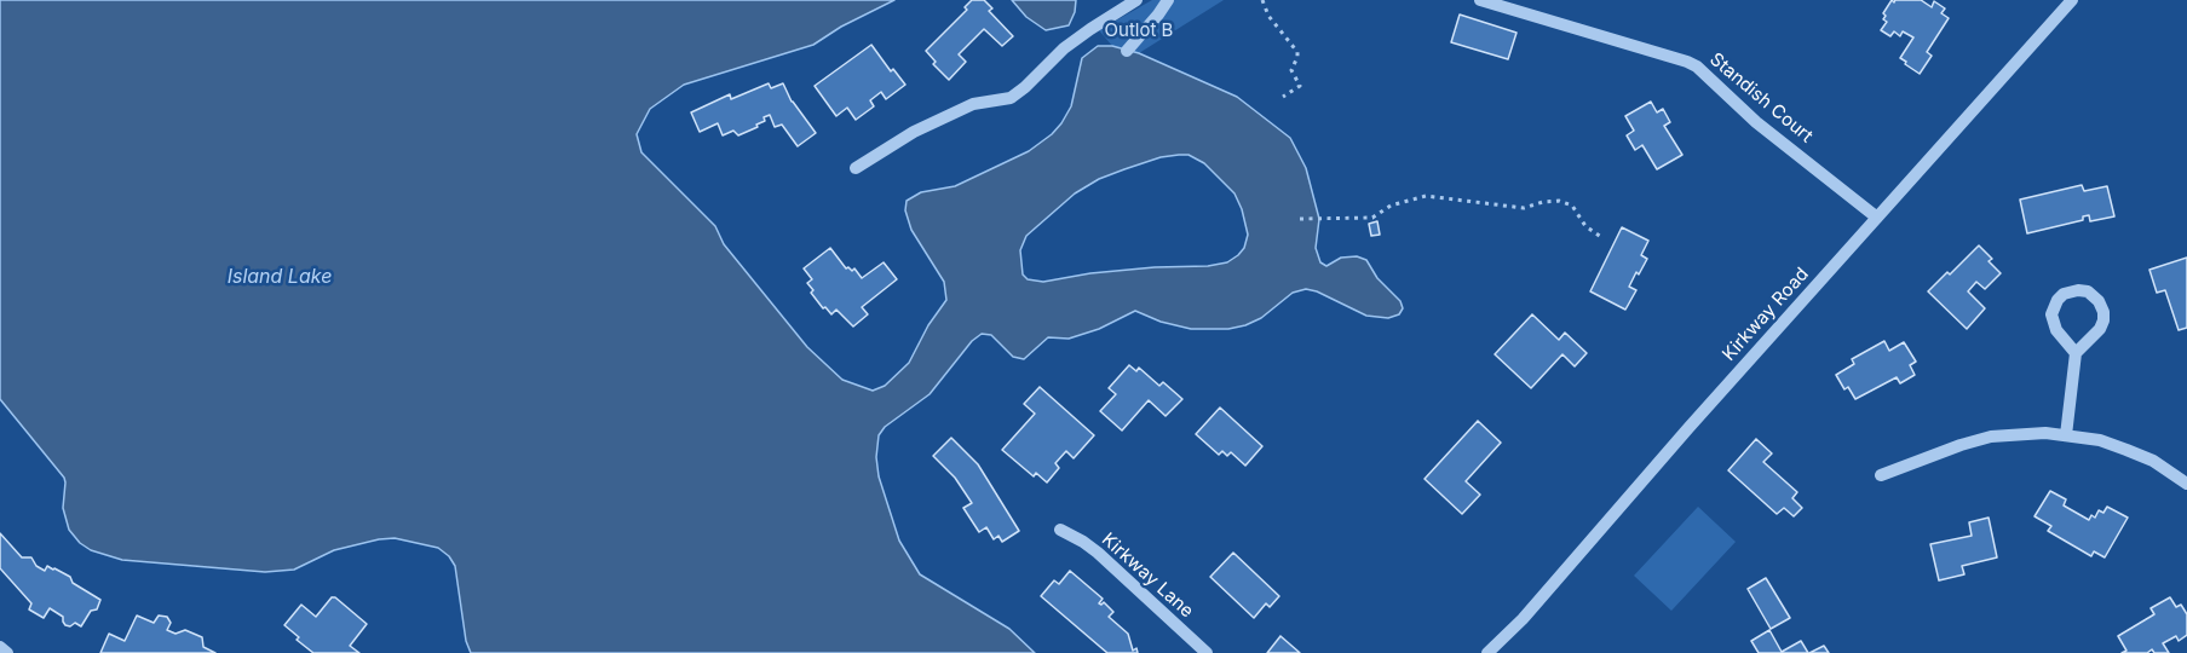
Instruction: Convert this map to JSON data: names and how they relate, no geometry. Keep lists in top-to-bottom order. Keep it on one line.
{"streets":{"street":["Standish Court","Kirkway Road","Kirkway Lane"]},"crossings":[["Standish Court","Kirkway Road"]],"water":["Island Lake"],"parks":["Outlot B"]}
